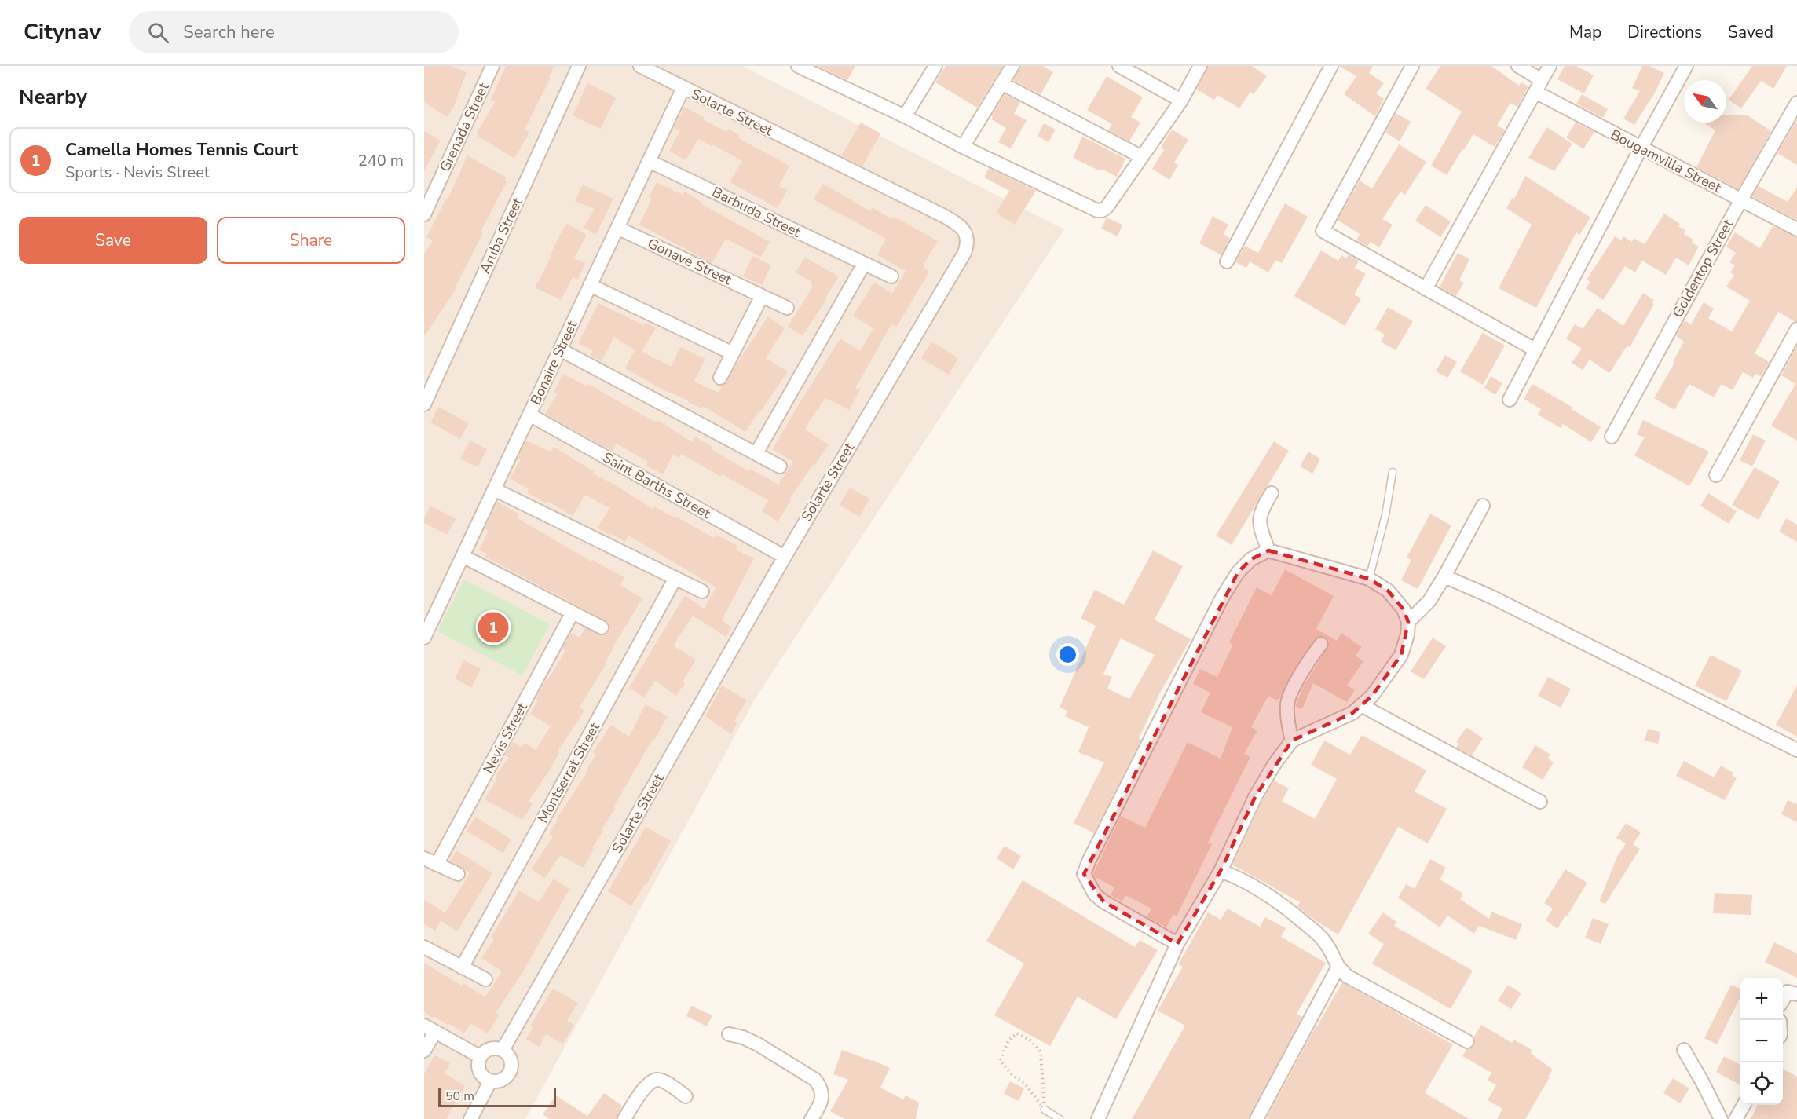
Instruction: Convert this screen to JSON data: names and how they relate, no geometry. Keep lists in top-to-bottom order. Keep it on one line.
{"streets":{"street":["Solarte Street","Grenada Street","Bougamvilla Street","Barbuda Street","Aruba Street","Gonave Street","Goldentop Street","Bonaire Street","Saint Barths Street","Nevis Street","Montserrat Street"]},"crossings":[["Solarte Street","Bonaire Street"],["Solarte Street","Saint Barths Street"],["Bougamvilla Street","Goldentop Street"],["Barbuda Street","Bonaire Street"],["Gonave Street","Bonaire Street"],["Bonaire Street","Saint Barths Street"]],"scale_bar":"50 m","north":"top left","page":{"header":"Citynav","search":"Search here","nav":["Map","Directions","Saved"],"heading":"Nearby","list":[{"mark":"1","name":"Camella Homes Tennis Court","note":"Sports · Nevis Street","value":"240 m"}],"buttons":["Save","Share"],"pins":"1","map_buttons":["+","−"],"scale":"50 m"}}
